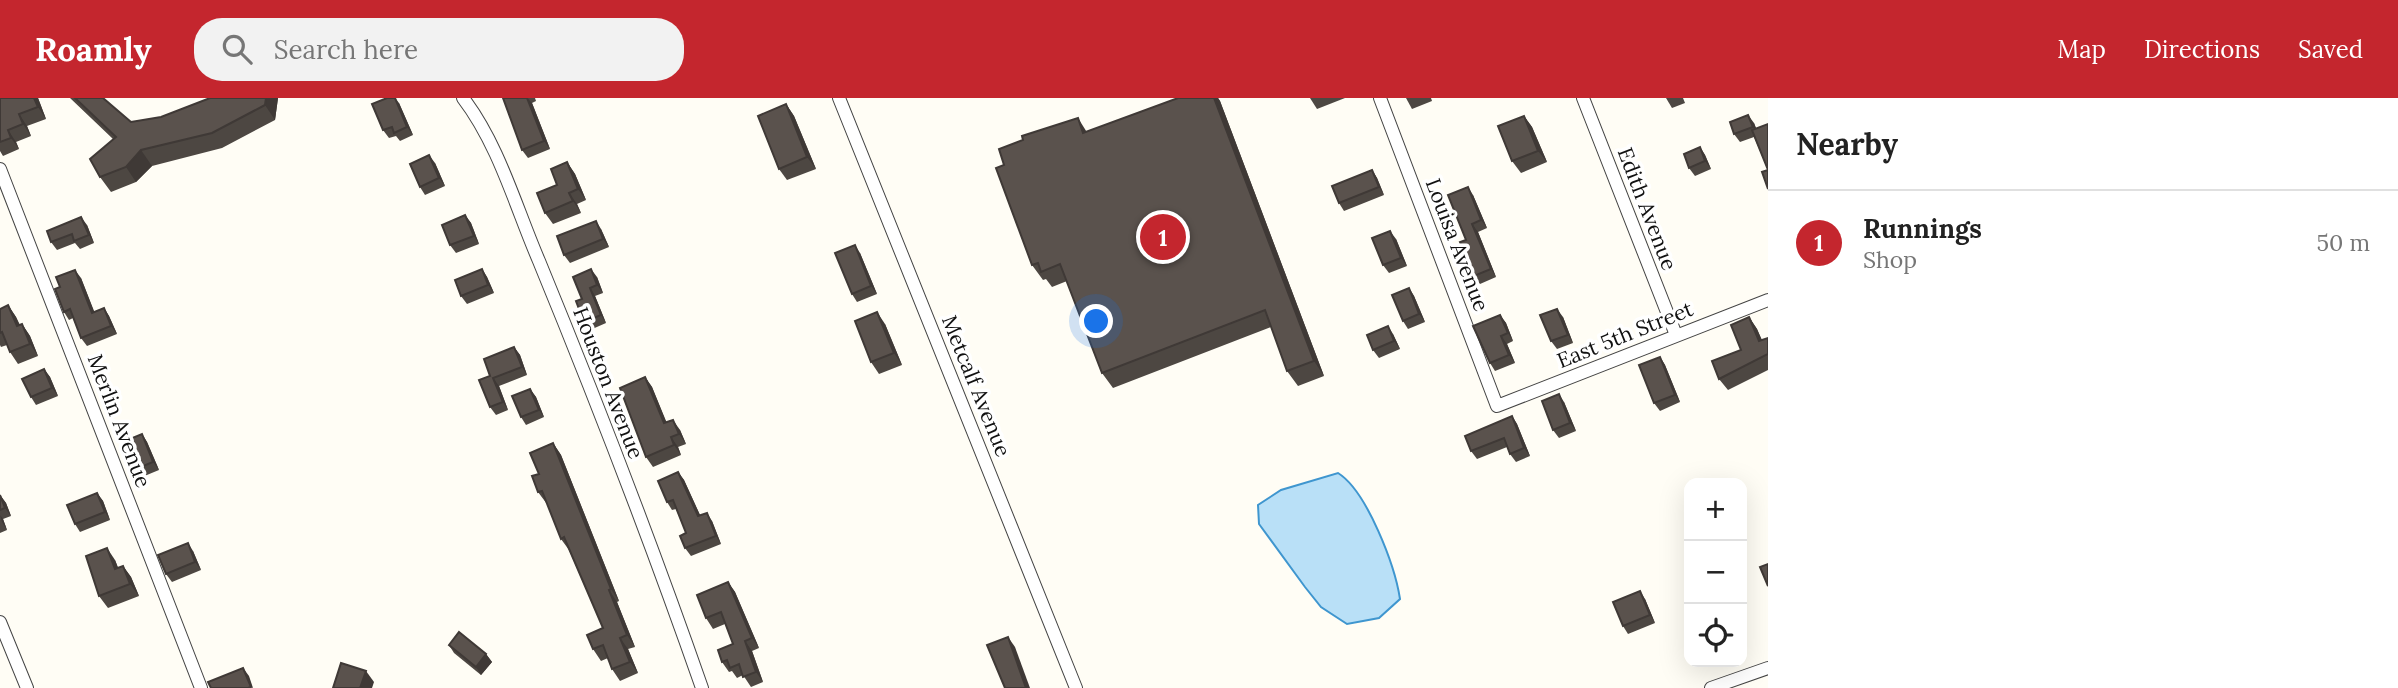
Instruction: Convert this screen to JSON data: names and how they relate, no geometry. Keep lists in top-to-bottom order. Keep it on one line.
{"streets":{"street":["Edith Avenue","Louisa Avenue","East 5th Street","Houston Avenue","Metcalf Avenue","Merlin Avenue"]},"crossings":[["Edith Avenue","East 5th Street"],["Louisa Avenue","East 5th Street"]],"page":{"header":"Roamly","search":"Search here","nav":["Map","Directions","Saved"],"heading":"Nearby","list":[{"mark":"1","name":"Runnings","note":"Shop","value":"50 m"}],"pins":"1","map_buttons":["+","−"]}}
